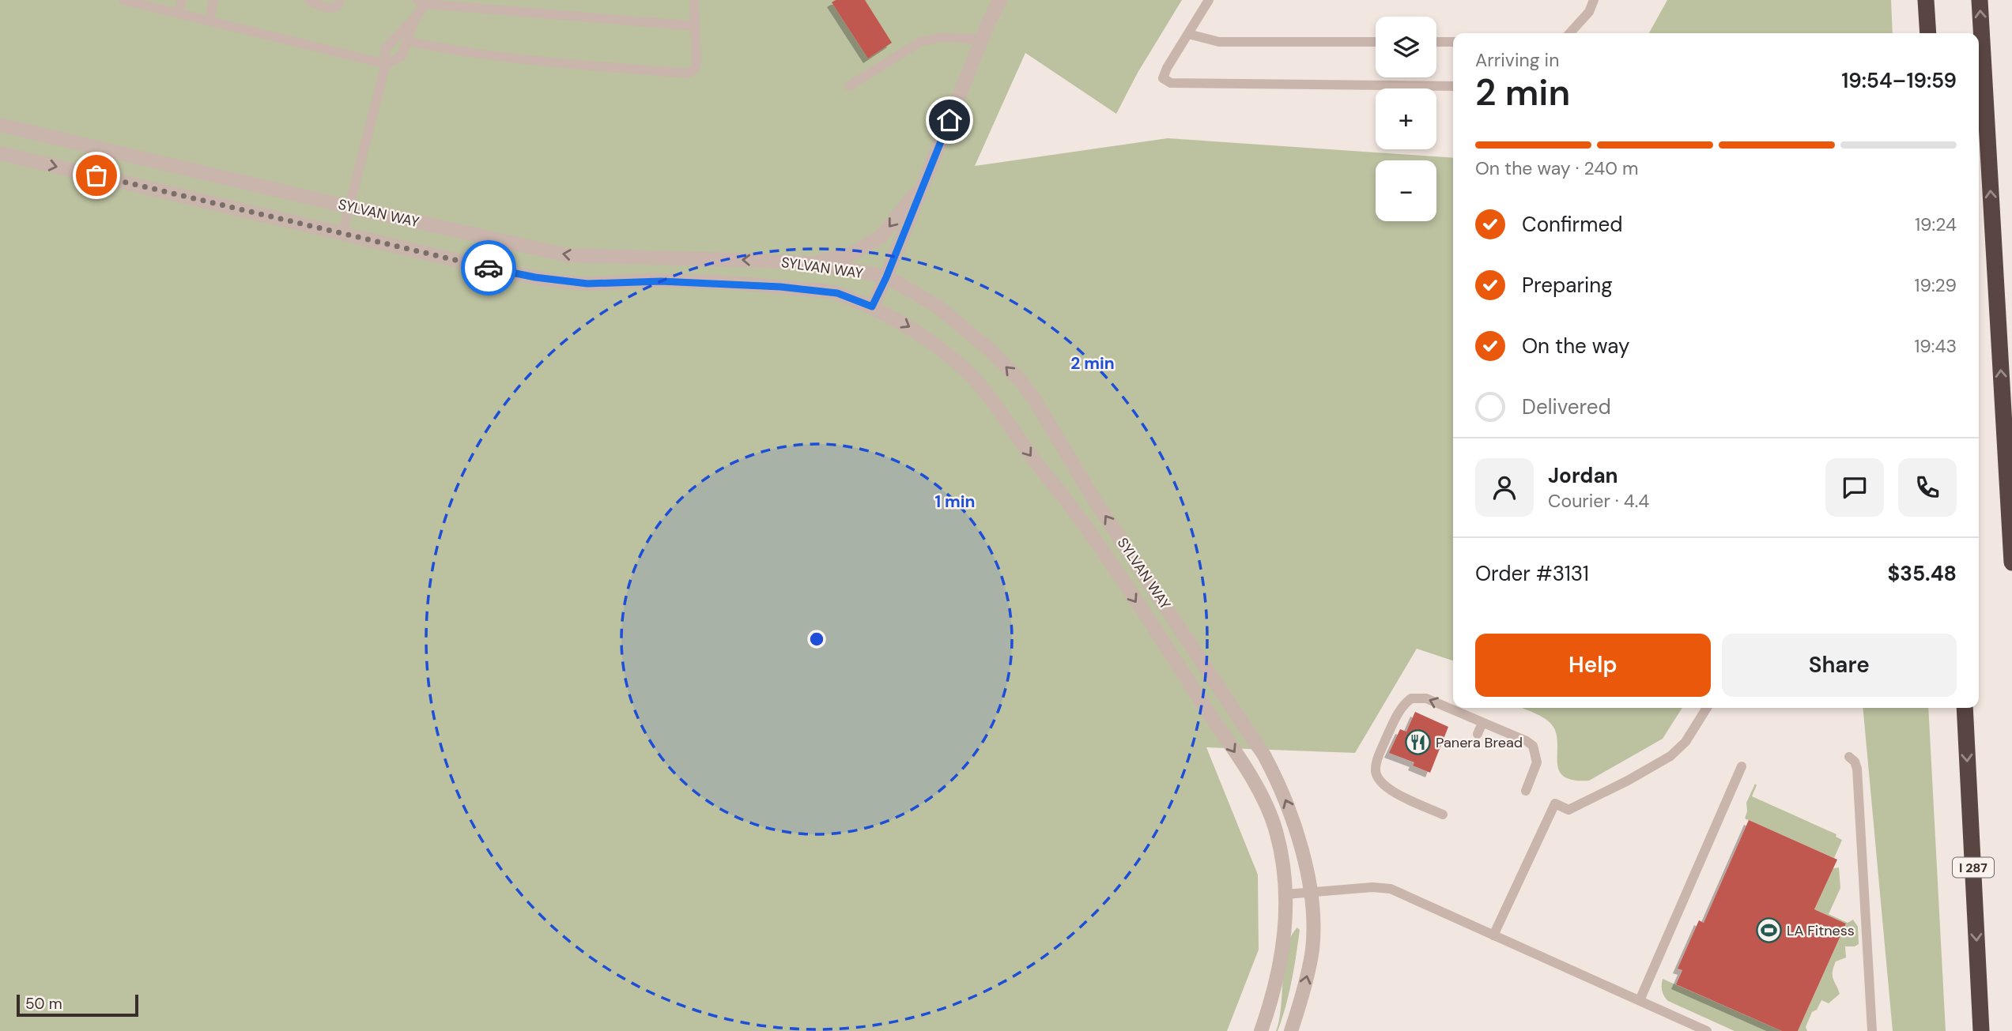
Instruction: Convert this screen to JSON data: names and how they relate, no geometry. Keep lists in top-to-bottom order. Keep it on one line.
{"streets":{"highway":["I 287"],"street":["SYLVAN WAY"]},"places":{"restaurant":["Panera Bread"],"sports":["LA Fitness"]},"scale_bar":"50 m","page":{"map_buttons":["+","−"],"heading":["2 min","Arriving in","19:54–19:59"],"panel":["Jordan","Courier · 4.4","Order #3131","$35.48"],"bar":"On the way · 240 m","list":[["Confirmed","19:24"],["Preparing","19:29"],["On the way","19:43"],"Delivered"],"buttons":["Help","Share"],"scale":"50 m"},"rings":["2 min","1 min"]}
